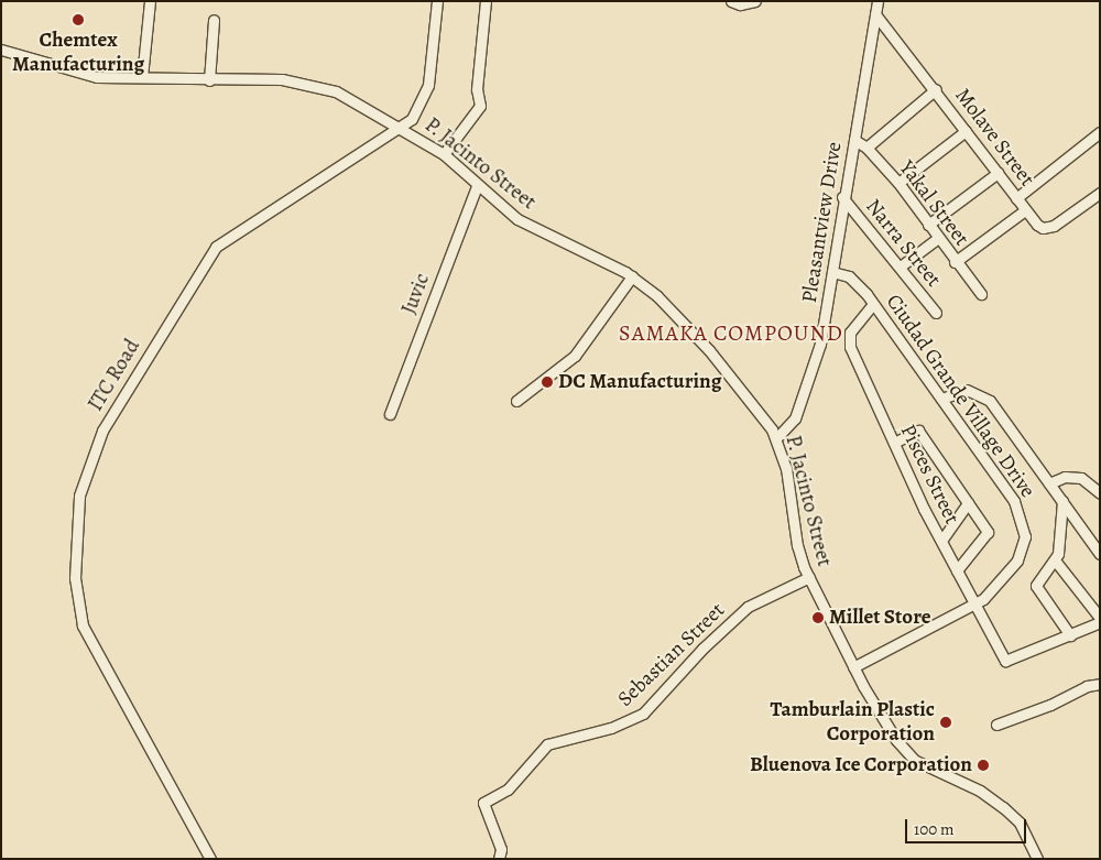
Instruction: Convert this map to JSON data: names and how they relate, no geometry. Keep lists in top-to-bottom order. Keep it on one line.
{"streets":{"street":["Molave Street","P. Jacinto Street","Yakal Street","Pleasantview Drive","Narra Street","Juvic","ITC Road","Ciudad Grande Village Drive","Pisces Street","Sebastian Street"]},"crossings":[["Molave Street","Pleasantview Drive"],["P. Jacinto Street","Pleasantview Drive"],["P. Jacinto Street","Juvic"],["P. Jacinto Street","ITC Road"],["P. Jacinto Street","Ciudad Grande Village Drive"],["P. Jacinto Street","Sebastian Street"],["Yakal Street","Pleasantview Drive"],["Pleasantview Drive","Narra Street"],["Pleasantview Drive","Ciudad Grande Village Drive"],["Ciudad Grande Village Drive","Pisces Street"]],"districts":["SAMAKA COMPOUND"],"places":["Chemtex Manufacturing","DC Manufacturing","Millet Store","Tamburlain Plastic Corporation","Bluenova Ice Corporation"],"scale_bar":"100 m"}
